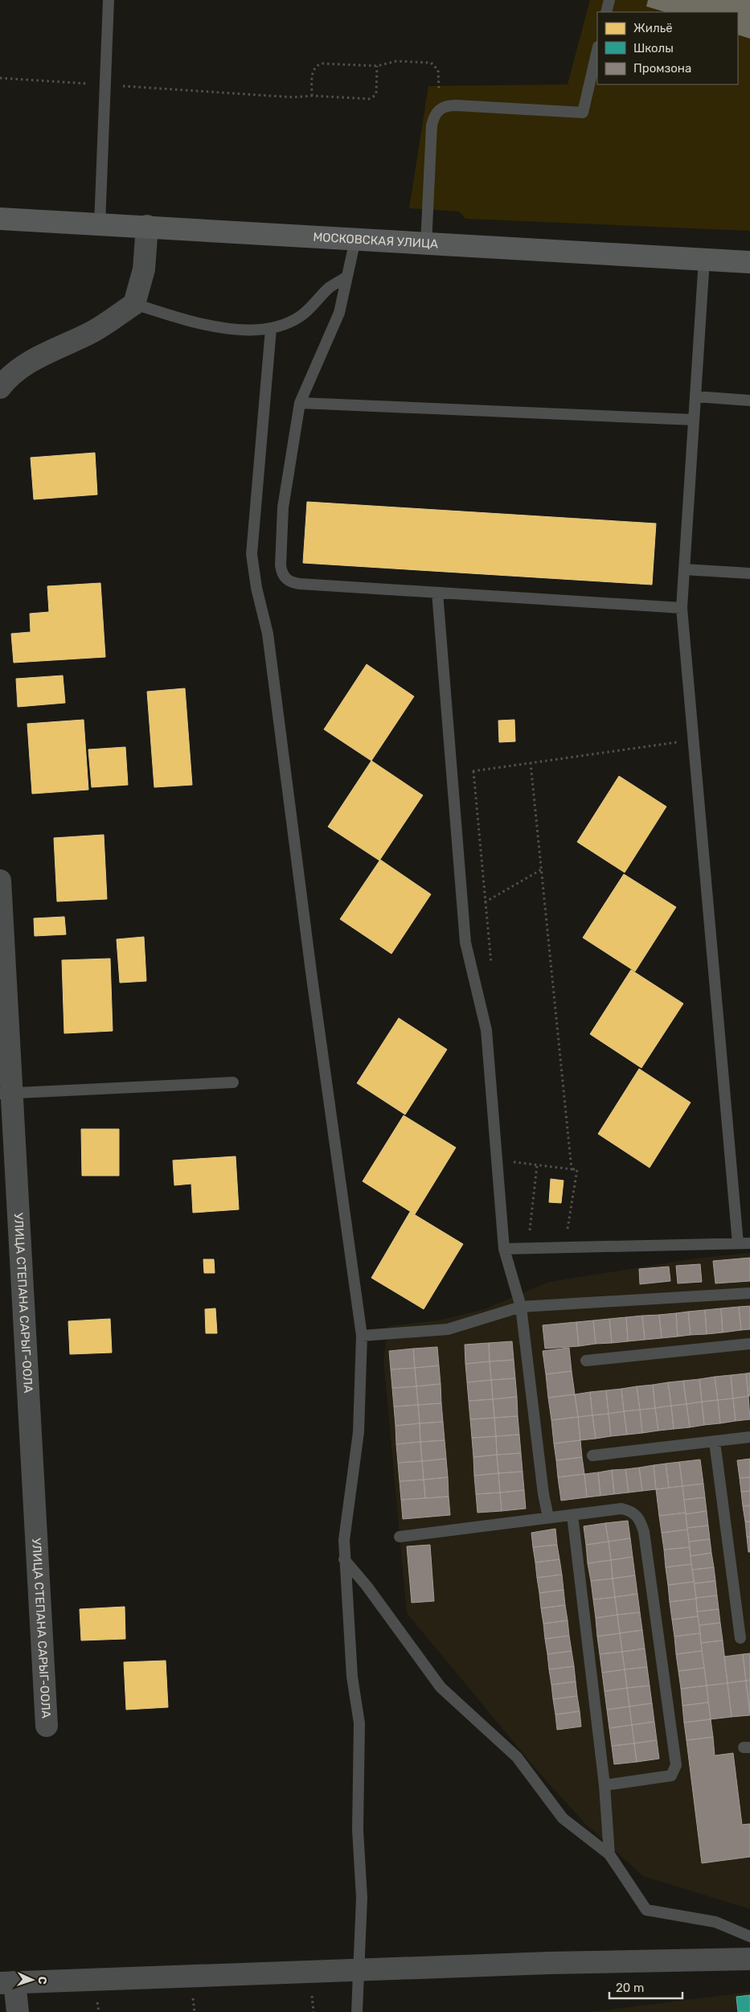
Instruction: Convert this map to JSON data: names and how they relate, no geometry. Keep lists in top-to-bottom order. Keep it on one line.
{"streets":{"main road":["МОСКОВСКАЯ УЛИЦА"],"street":["УЛИЦА СТЕПАНА САРЫГ-ООЛА"]},"legend":["Жильё","Школы","Промзона"],"scale_bar":"20 m","north":"right"}
